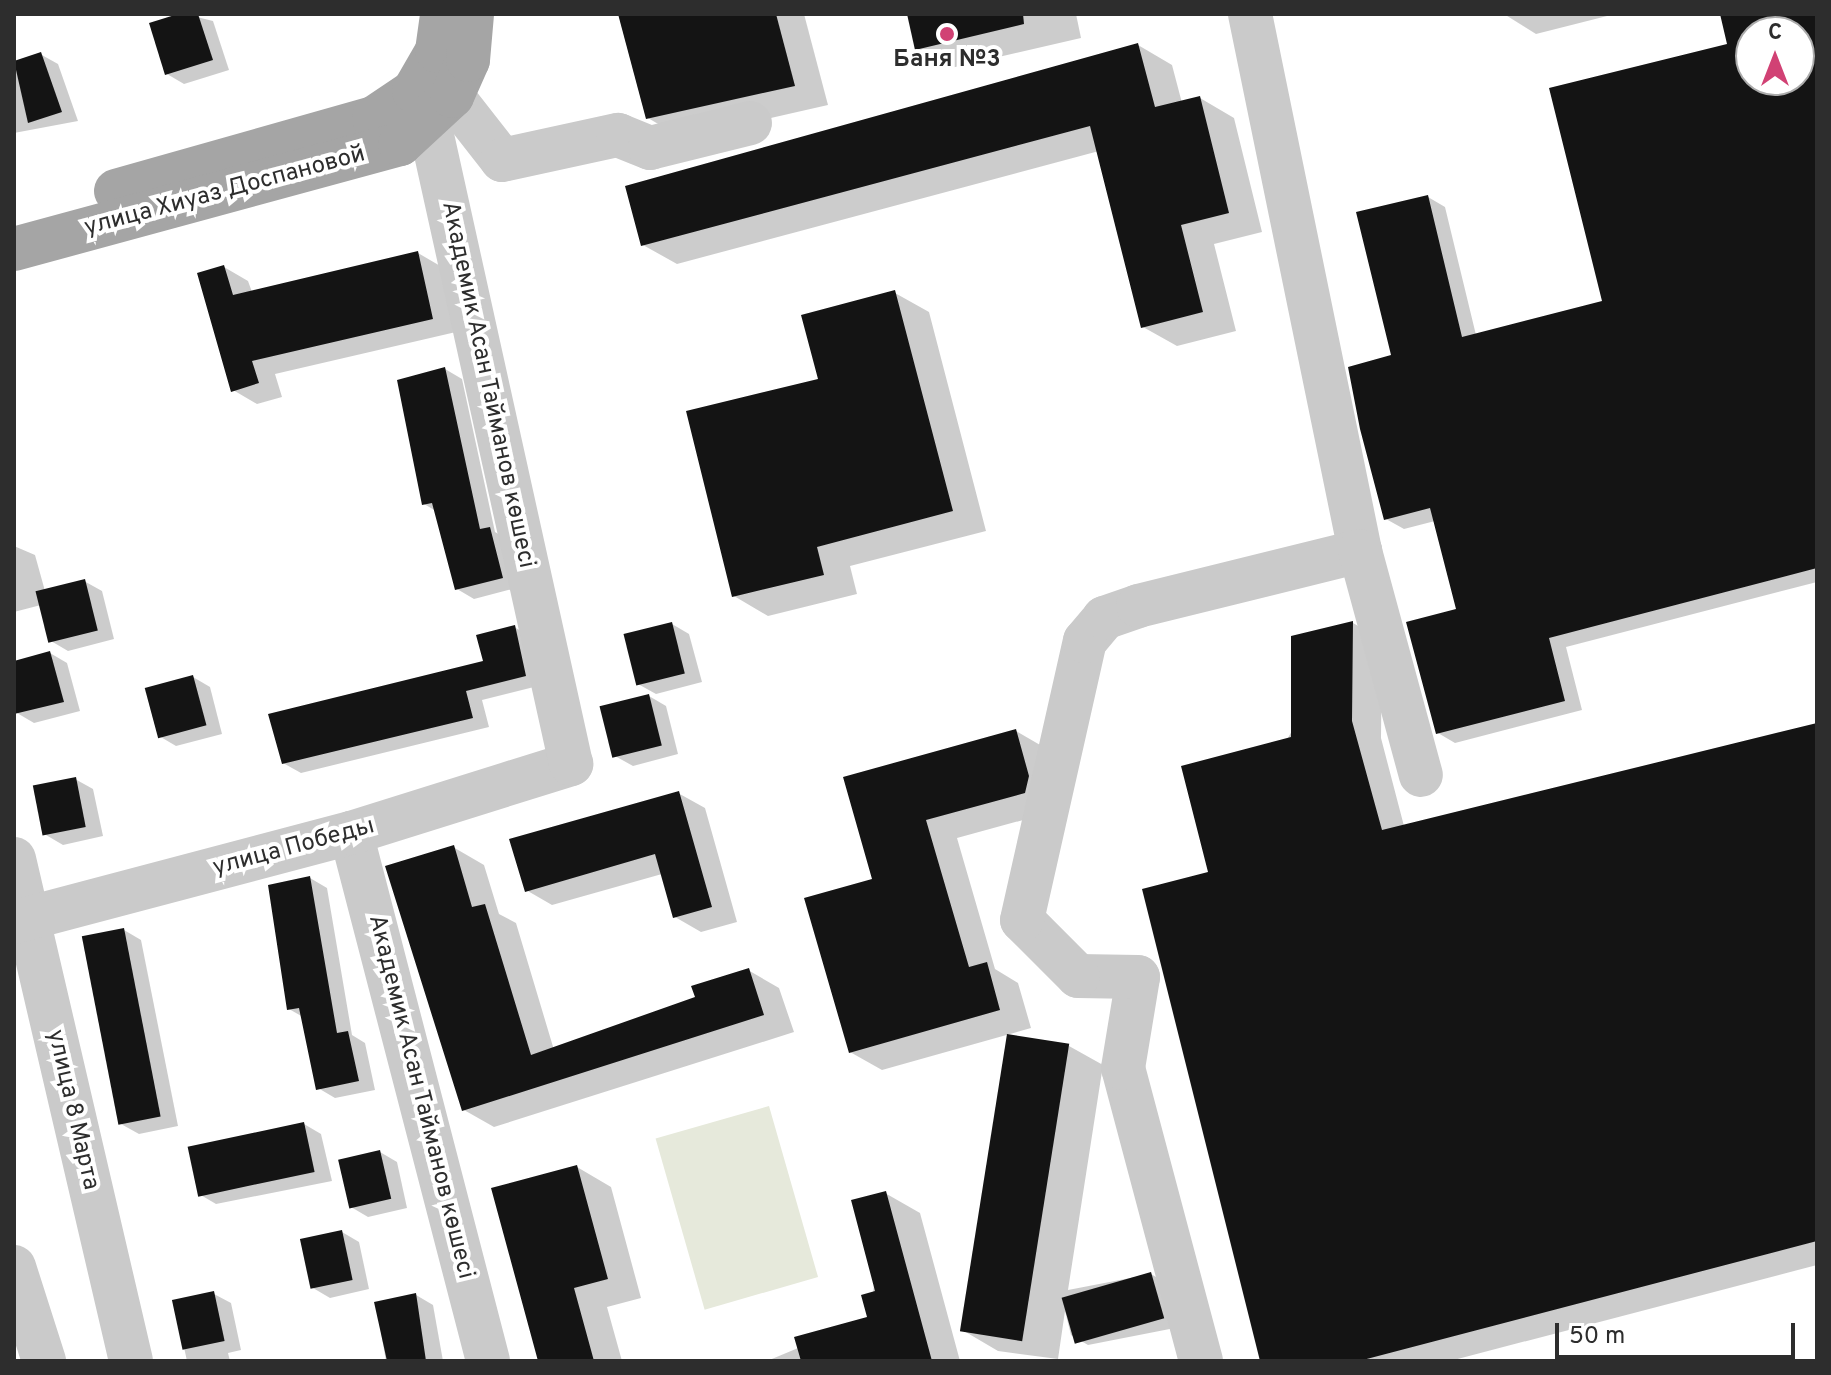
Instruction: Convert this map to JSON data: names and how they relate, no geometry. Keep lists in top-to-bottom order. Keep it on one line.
{"streets":{"main road":["улица Хиуаз Доспановой"],"street":["Академик Асан Тайманов көшесі","улица Победы","улица 8 Марта"]},"crossings":[["улица Хиуаз Доспановой","Академик Асан Тайманов көшесі"],["Академик Асан Тайманов көшесі","улица Победы"],["улица Победы","улица 8 Марта"]],"places":["Баня №3"],"scale_bar":"50 m","north":"top"}
